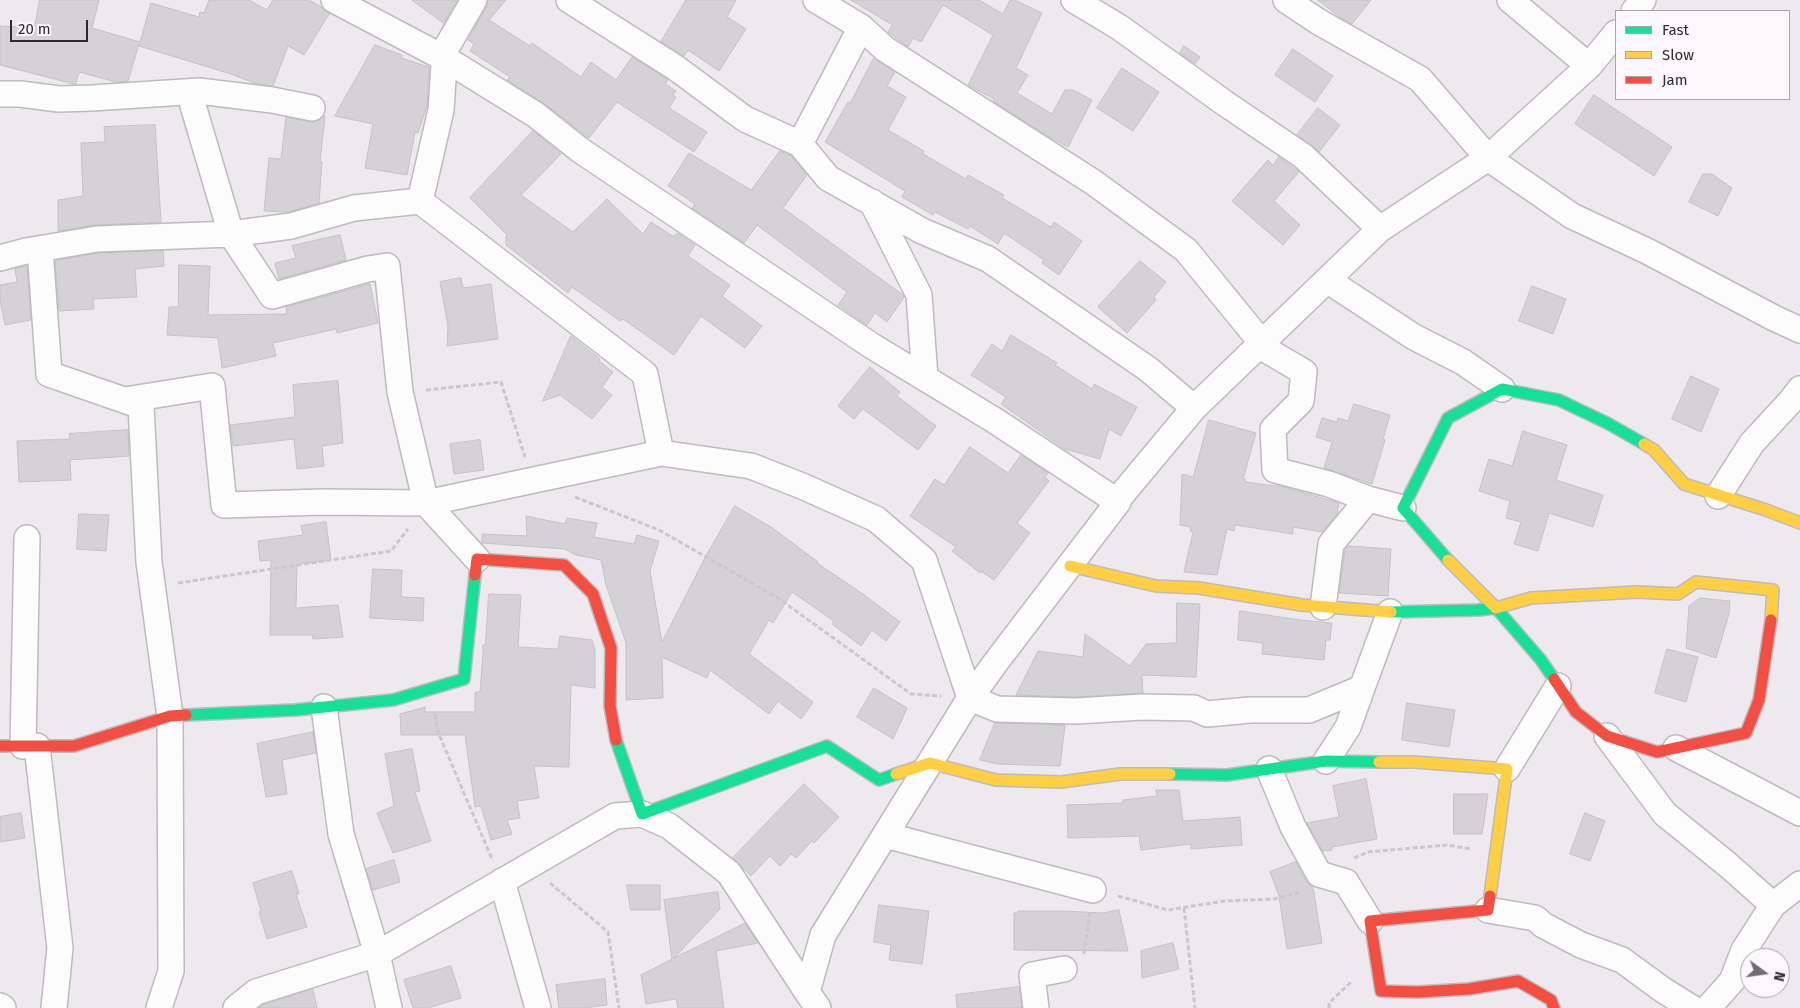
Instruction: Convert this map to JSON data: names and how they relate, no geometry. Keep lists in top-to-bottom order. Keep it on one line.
{"legend":["Fast","Slow","Jam"],"scale_bar":"20 m","north":"right"}
